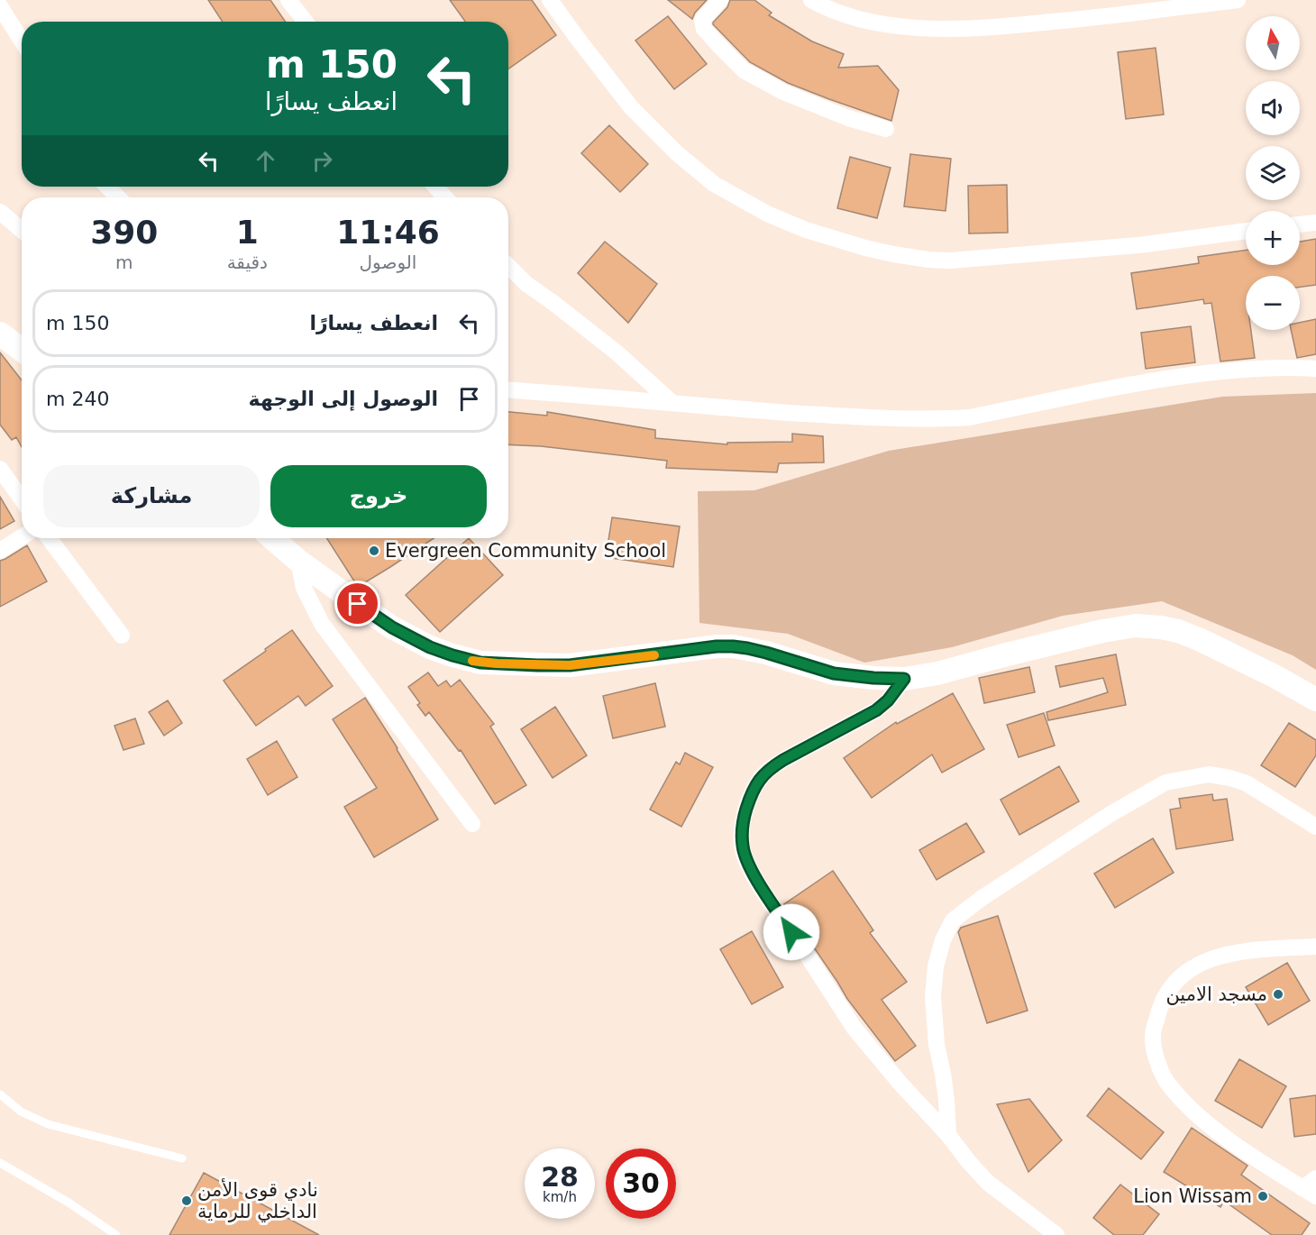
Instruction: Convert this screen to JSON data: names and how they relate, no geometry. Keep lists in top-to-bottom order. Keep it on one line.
{"places":["Evergreen Community School","مسجد الامين","Lion Wissam","نادي قوى الأمن الداخلي للرماية"],"north":"top","page":{"map_buttons":["+","−"],"turn":["150 m","انعطف يسارًا"],"eta":["11:46","الوصول","1","دقيقة","390","m"],"list":[{"name":"انعطف يسارًا","value":"150 m"},{"name":"الوصول إلى الوجهة","value":"240 m"}],"buttons":["خروج","مشاركة"],"speed":"28 km/h","limit":"30"}}
